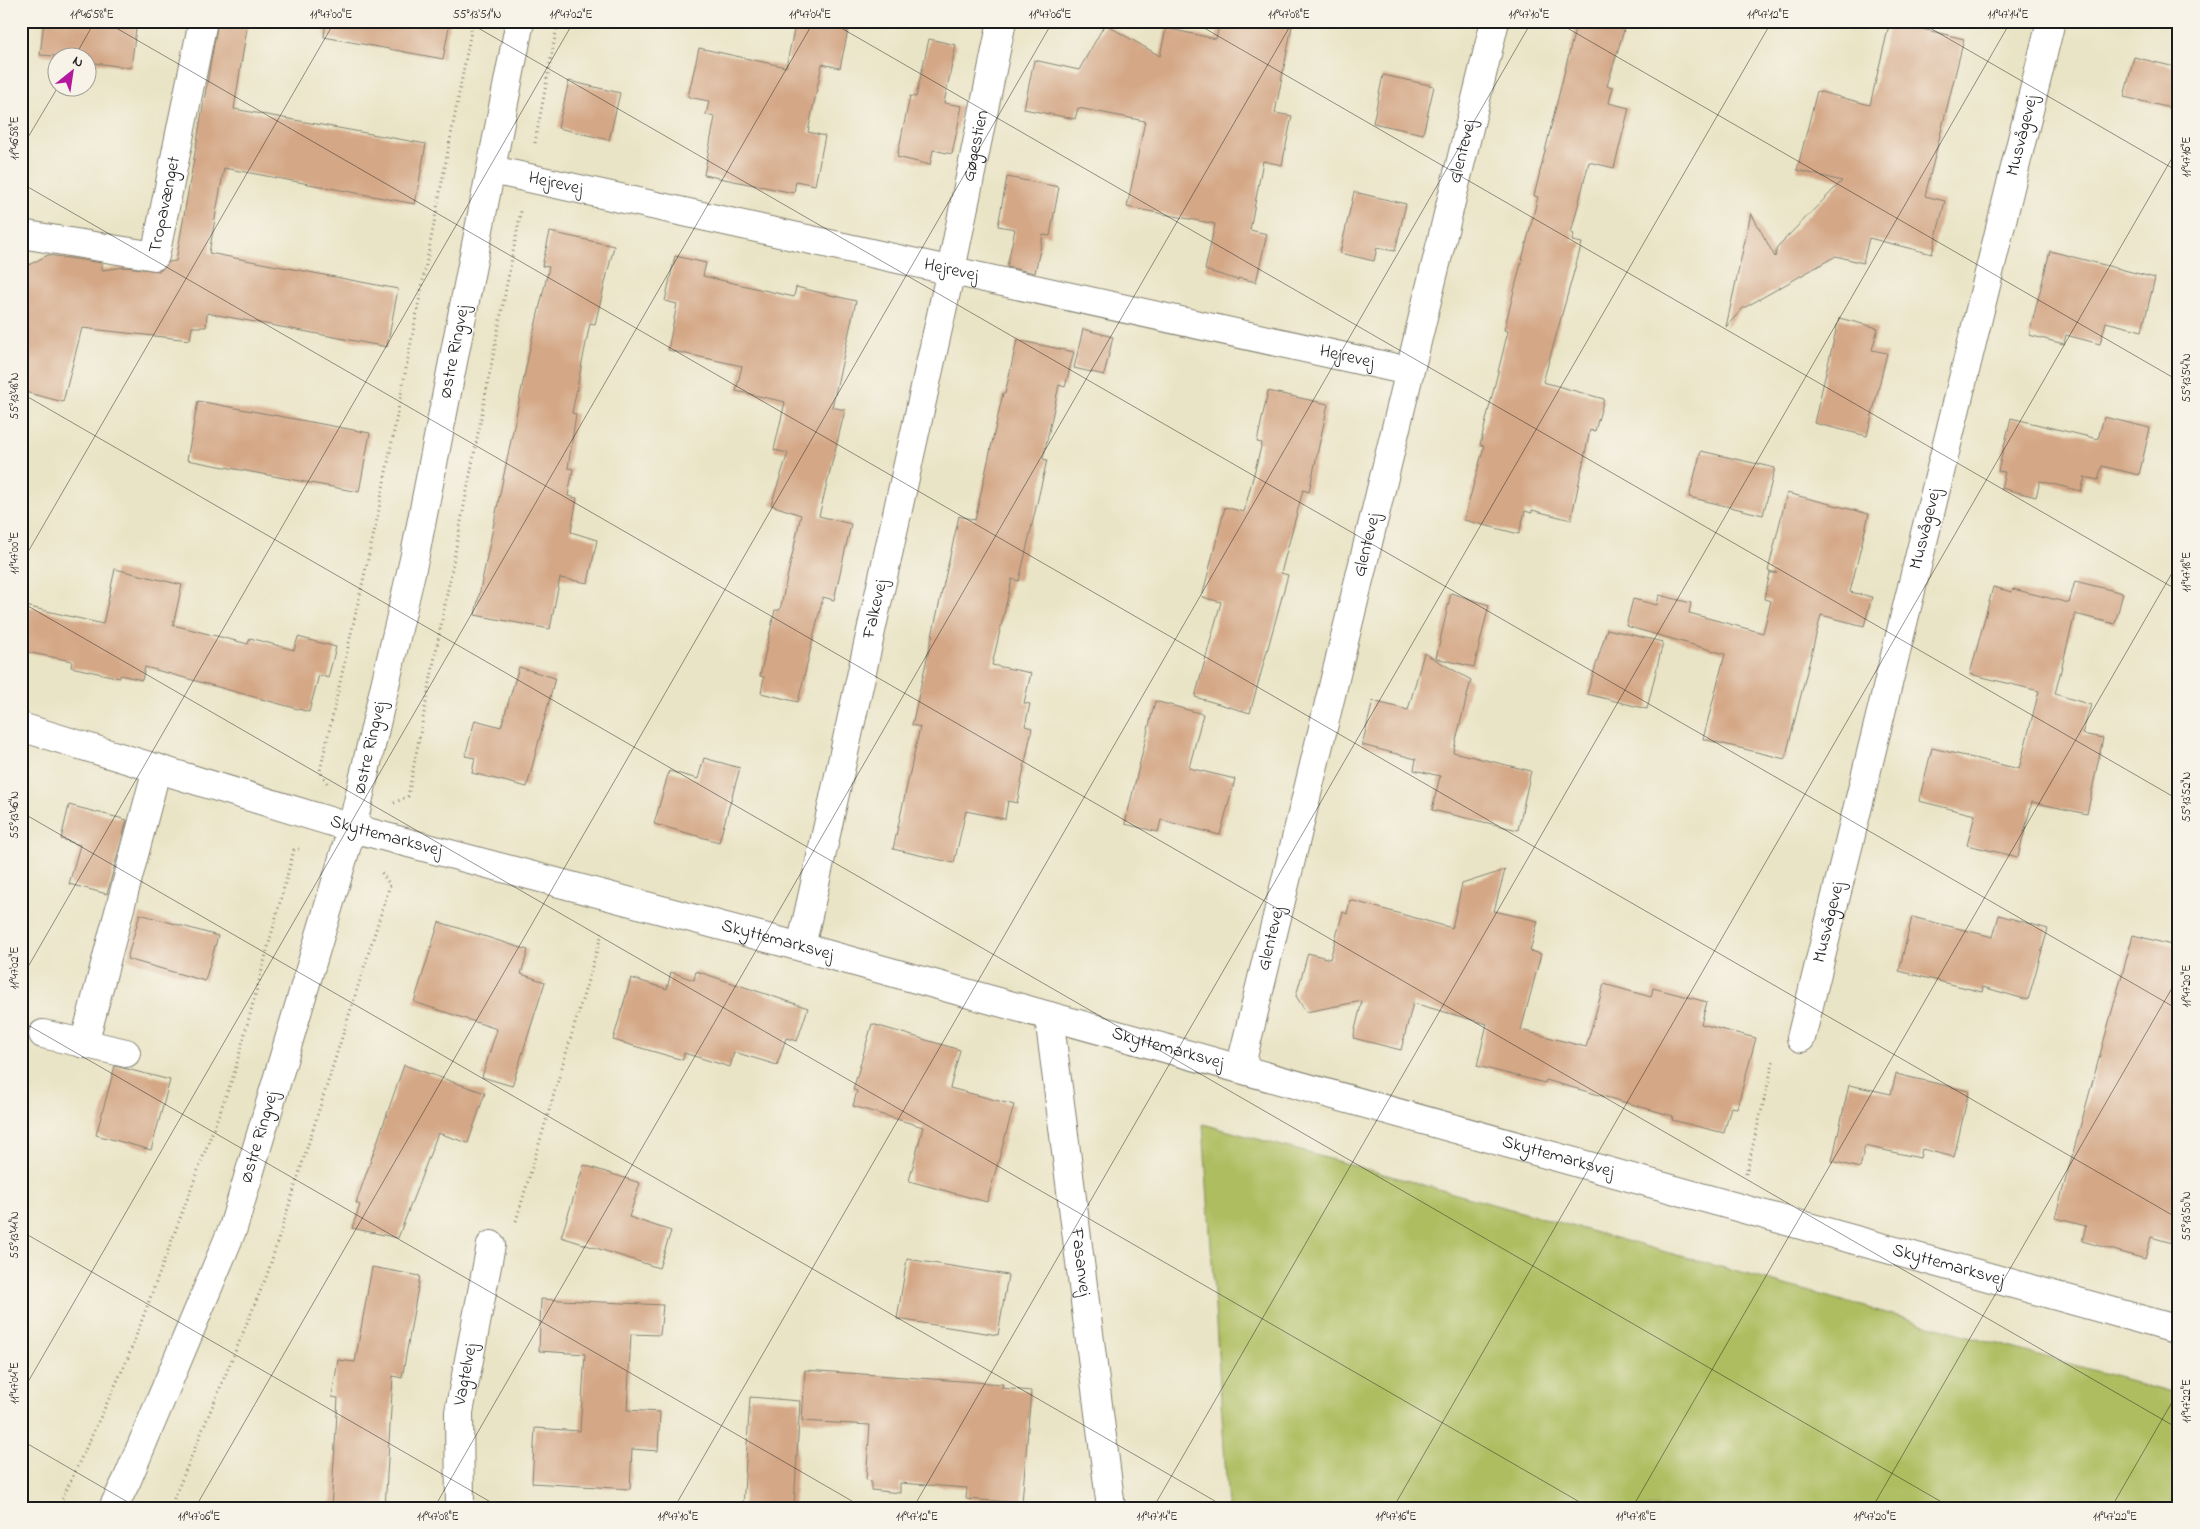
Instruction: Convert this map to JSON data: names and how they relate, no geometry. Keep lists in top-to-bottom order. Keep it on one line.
{"streets":{"street":["Musvågevej","Gøgestien","Glentevej","Hejrevej","Tropavænget","Østre Ringvej","Falkevej","Skyttemarksvej","Fasanvej","Vagtelvej"]},"crossings":[["Gøgestien","Hejrevej"],["Gøgestien","Falkevej"],["Glentevej","Hejrevej"],["Glentevej","Skyttemarksvej"],["Hejrevej","Østre Ringvej"],["Hejrevej","Falkevej"],["Østre Ringvej","Skyttemarksvej"],["Falkevej","Skyttemarksvej"],["Skyttemarksvej","Fasanvej"]],"north":"top right","coordinates":["11°46'58\"E","11°47'00\"E","55°13'51\"N","11°47'02\"E","11°47'04\"E","11°47'06\"E","11°47'08\"E","11°47'10\"E","11°47'12\"E","11°47'14\"E","11°47'16\"E","55°13'54\"N","55°13'48\"N","11°47'18\"E","55°13'52\"N","55°13'46\"N","11°47'20\"E","55°13'50\"N","55°13'44\"N","11°47'22\"E"]}
